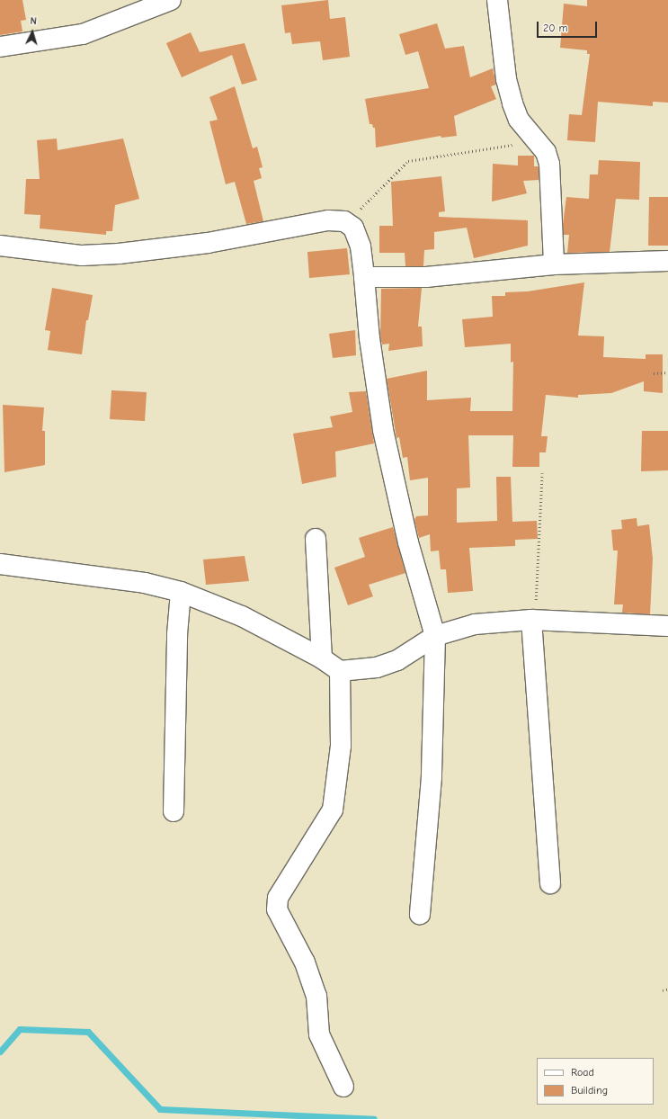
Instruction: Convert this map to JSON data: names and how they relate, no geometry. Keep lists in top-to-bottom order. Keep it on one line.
{"legend":["Road","Building"],"scale_bar":"20 m","north":"top"}
